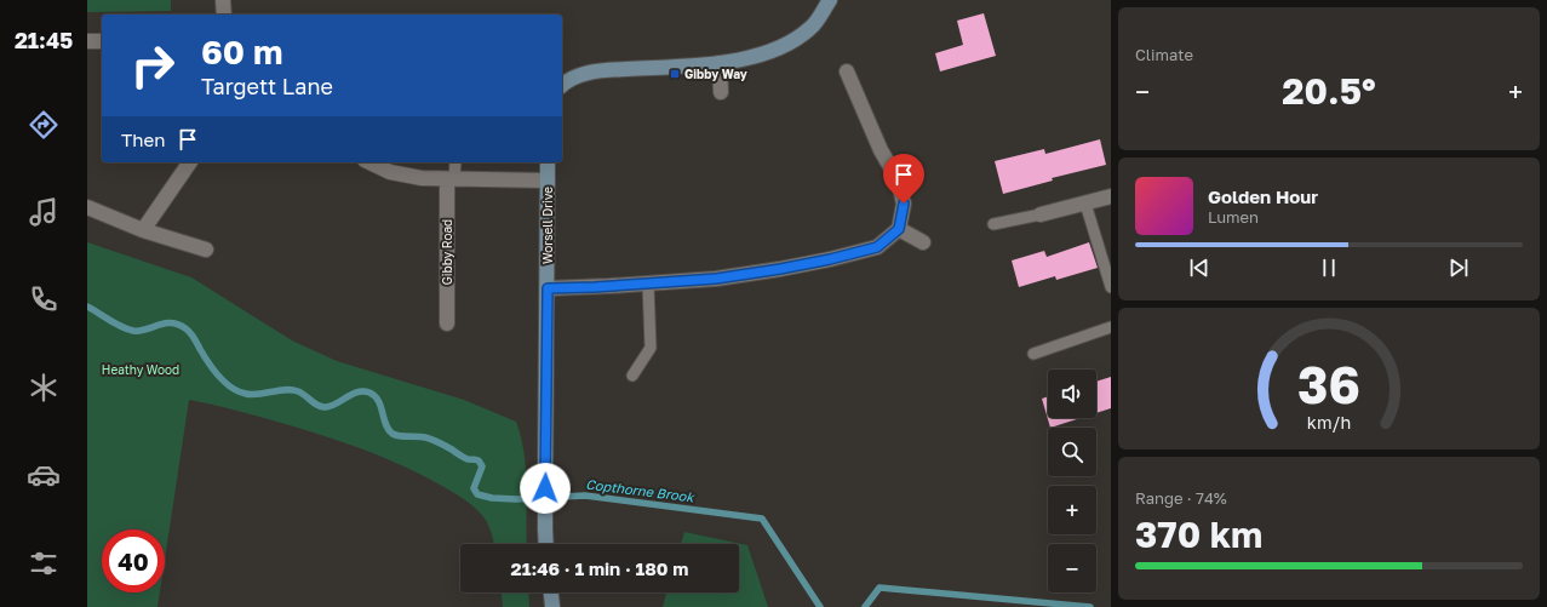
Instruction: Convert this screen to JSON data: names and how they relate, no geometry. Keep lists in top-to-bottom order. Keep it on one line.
{"streets":{"street":["Worsell Drive","Gibby Road"]},"water":["Copthorne Brook"],"parks":["Heathy Wood"],"places":{"transit":["Gibby Way"]},"page":{"tabs":"21:45","tile":["Climate",["Range · 74%","370 km"]],"turn":["60 m","Targett Lane"],"heat":["−","20.5°","+"],"then":"Then","song":["Golden Hour","Lumen"],"map_buttons":["+","−"],"limit":"40","trip":"21:46 · 1 min · 180 m","gauge":["36","km/h"]}}
